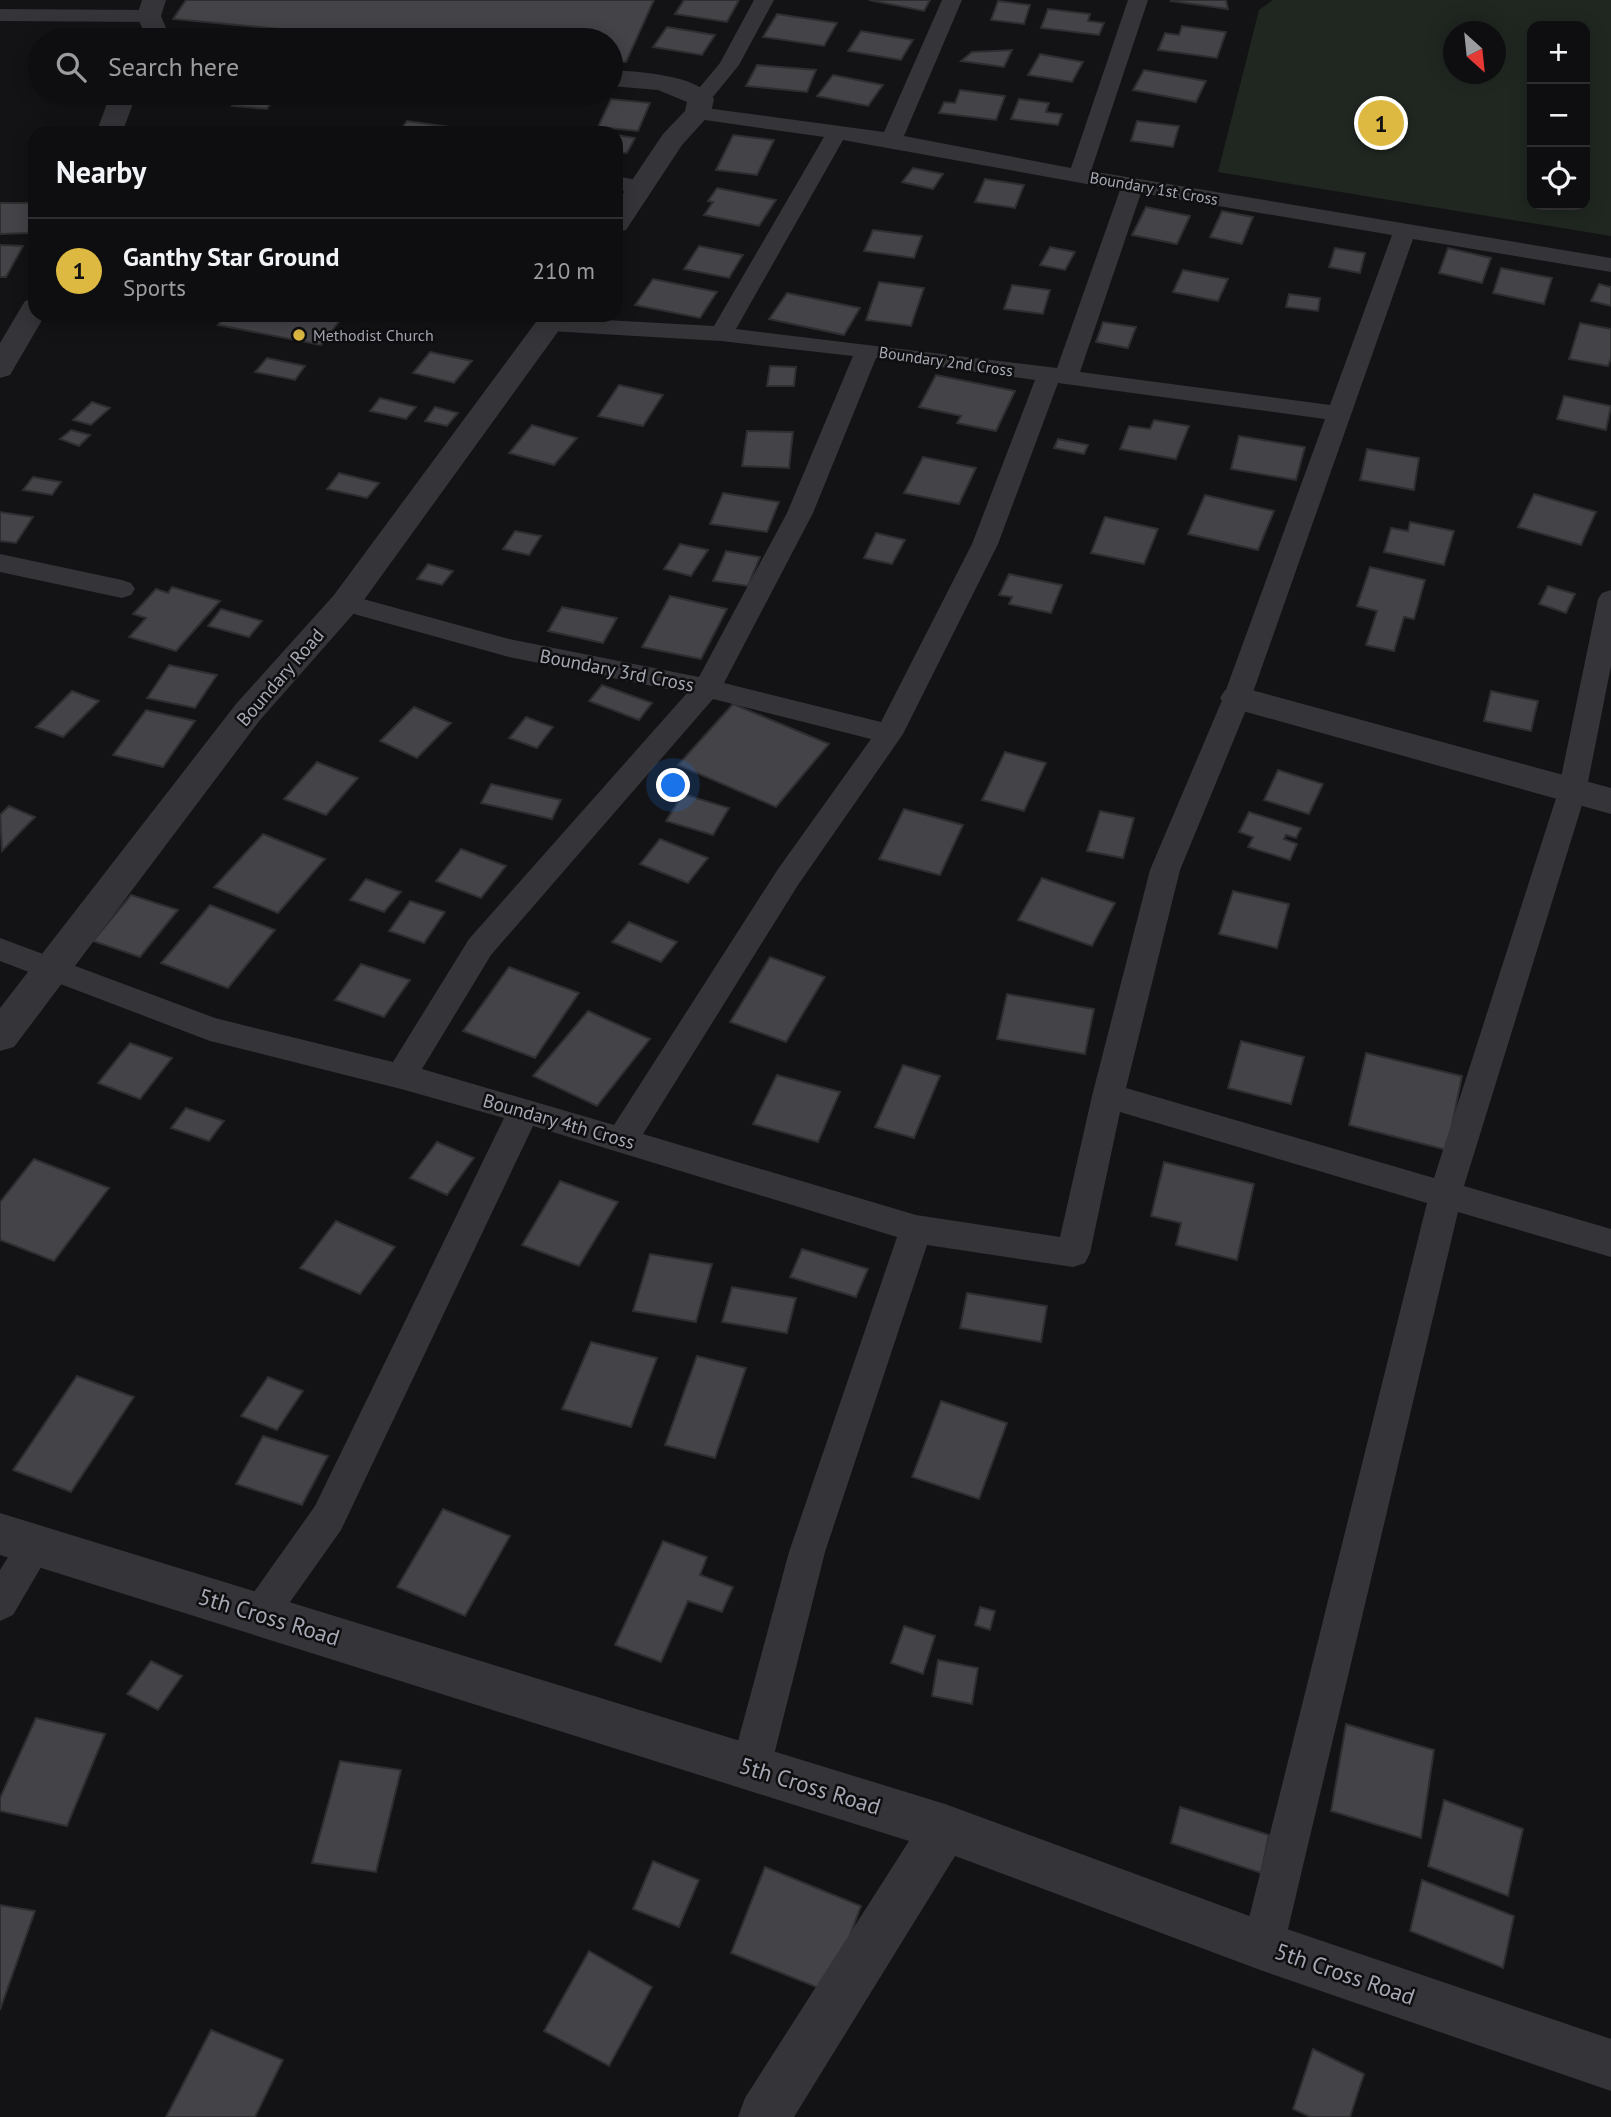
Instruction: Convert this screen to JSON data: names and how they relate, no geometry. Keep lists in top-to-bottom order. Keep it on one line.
{"streets":{"street":["Boundary Road","5th Cross Road"],"lane":["Boundary 1st Cross","Boundary 2nd Cross","Boundary 3rd Cross","Boundary 4th Cross"]},"crossings":[["Boundary 3rd Cross","Boundary Road"],["Boundary Road","Boundary 4th Cross"]],"places":["Methodist Church"],"north":"bottom right","page":{"map_buttons":["+","−"],"search":"Search here","pins":"1","heading":"Nearby","list":[{"mark":"1","name":"Ganthy Star Ground","note":"Sports","value":"210 m"}]}}
